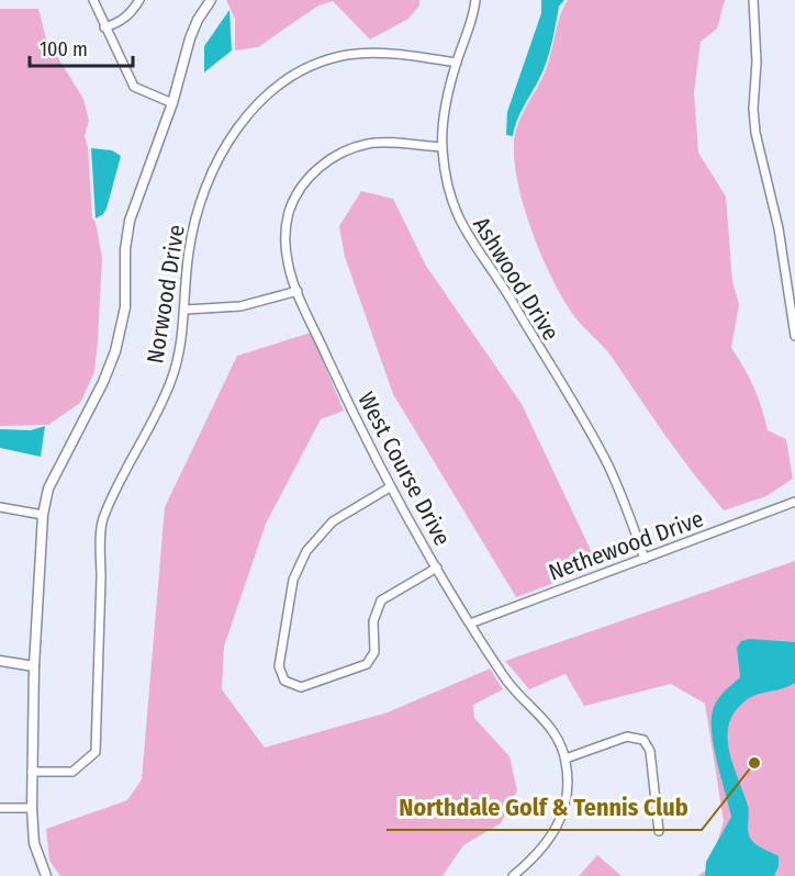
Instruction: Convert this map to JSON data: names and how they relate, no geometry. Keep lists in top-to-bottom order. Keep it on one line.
{"streets":{"street":["Ashwood Drive","Norwood Drive","West Course Drive","Nethewood Drive"]},"crossings":[["Ashwood Drive","Norwood Drive"],["Ashwood Drive","West Course Drive"],["Ashwood Drive","Nethewood Drive"],["West Course Drive","Nethewood Drive"]],"places":["Northdale Golf & Tennis Club"],"scale_bar":"100 m"}
